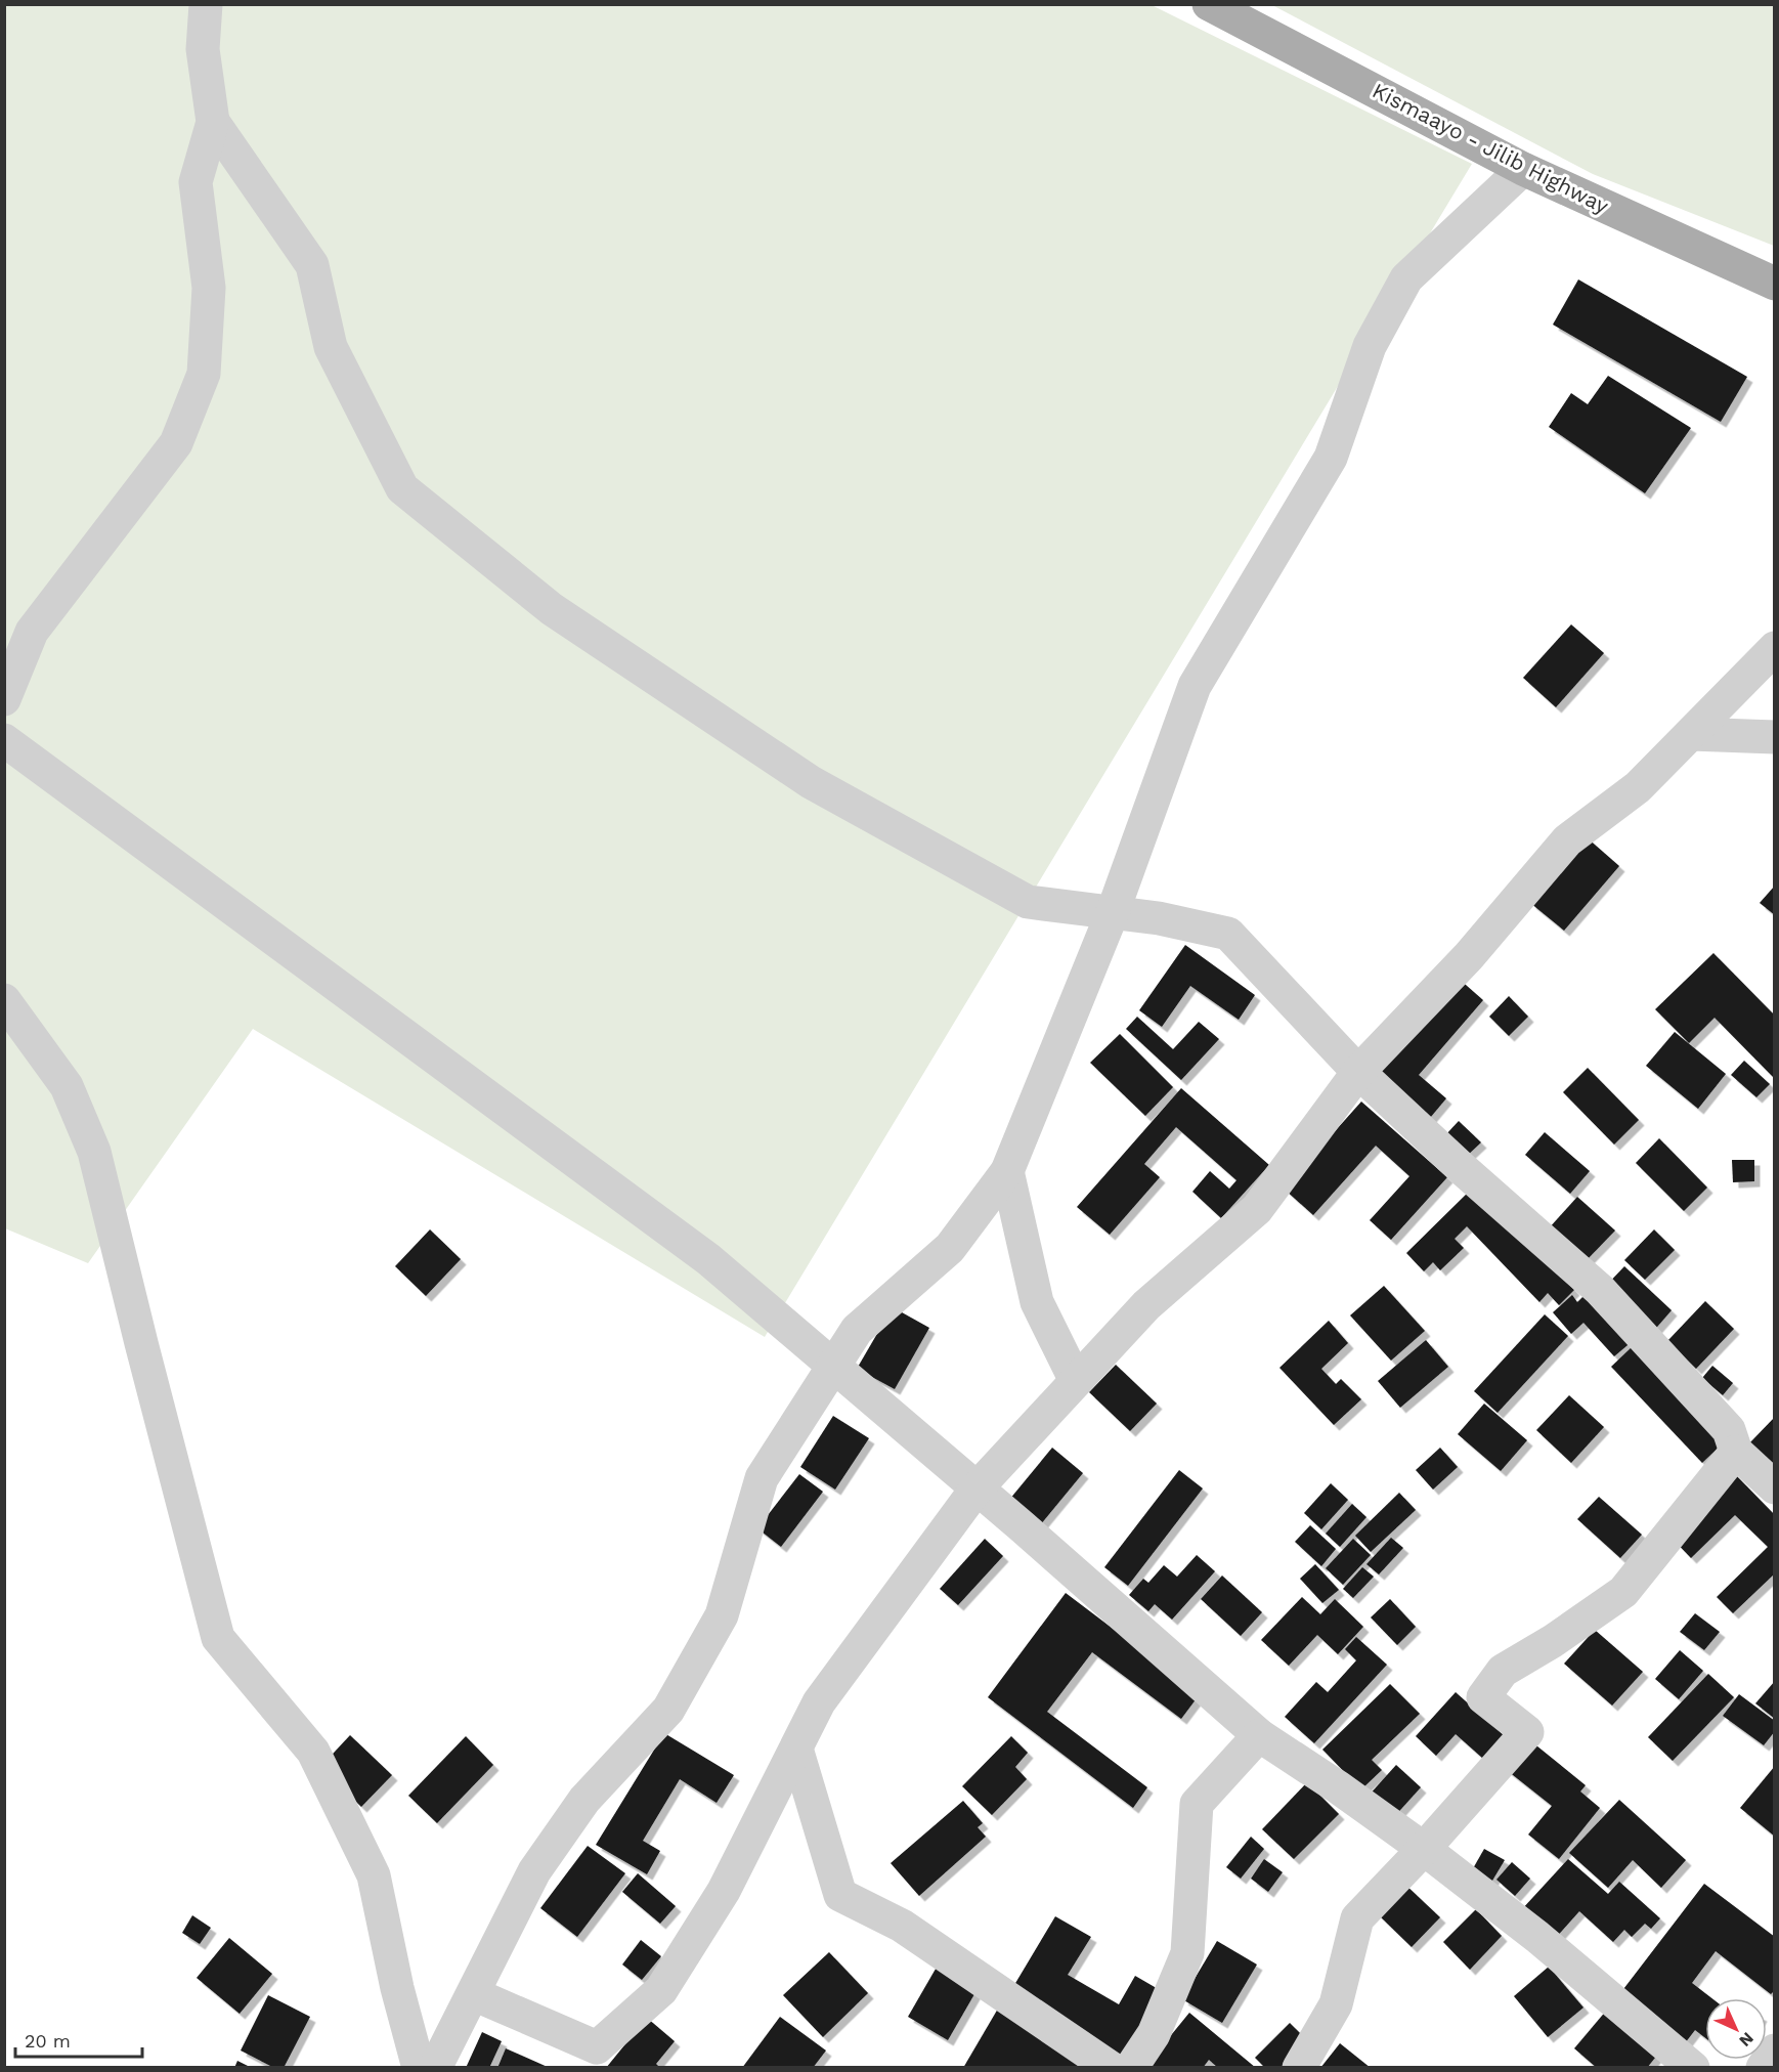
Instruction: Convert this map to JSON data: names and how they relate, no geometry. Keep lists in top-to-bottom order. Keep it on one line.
{"streets":{"main road":["Kismaayo - Jilib Highway"]},"scale_bar":"20 m","north":"bottom right"}
